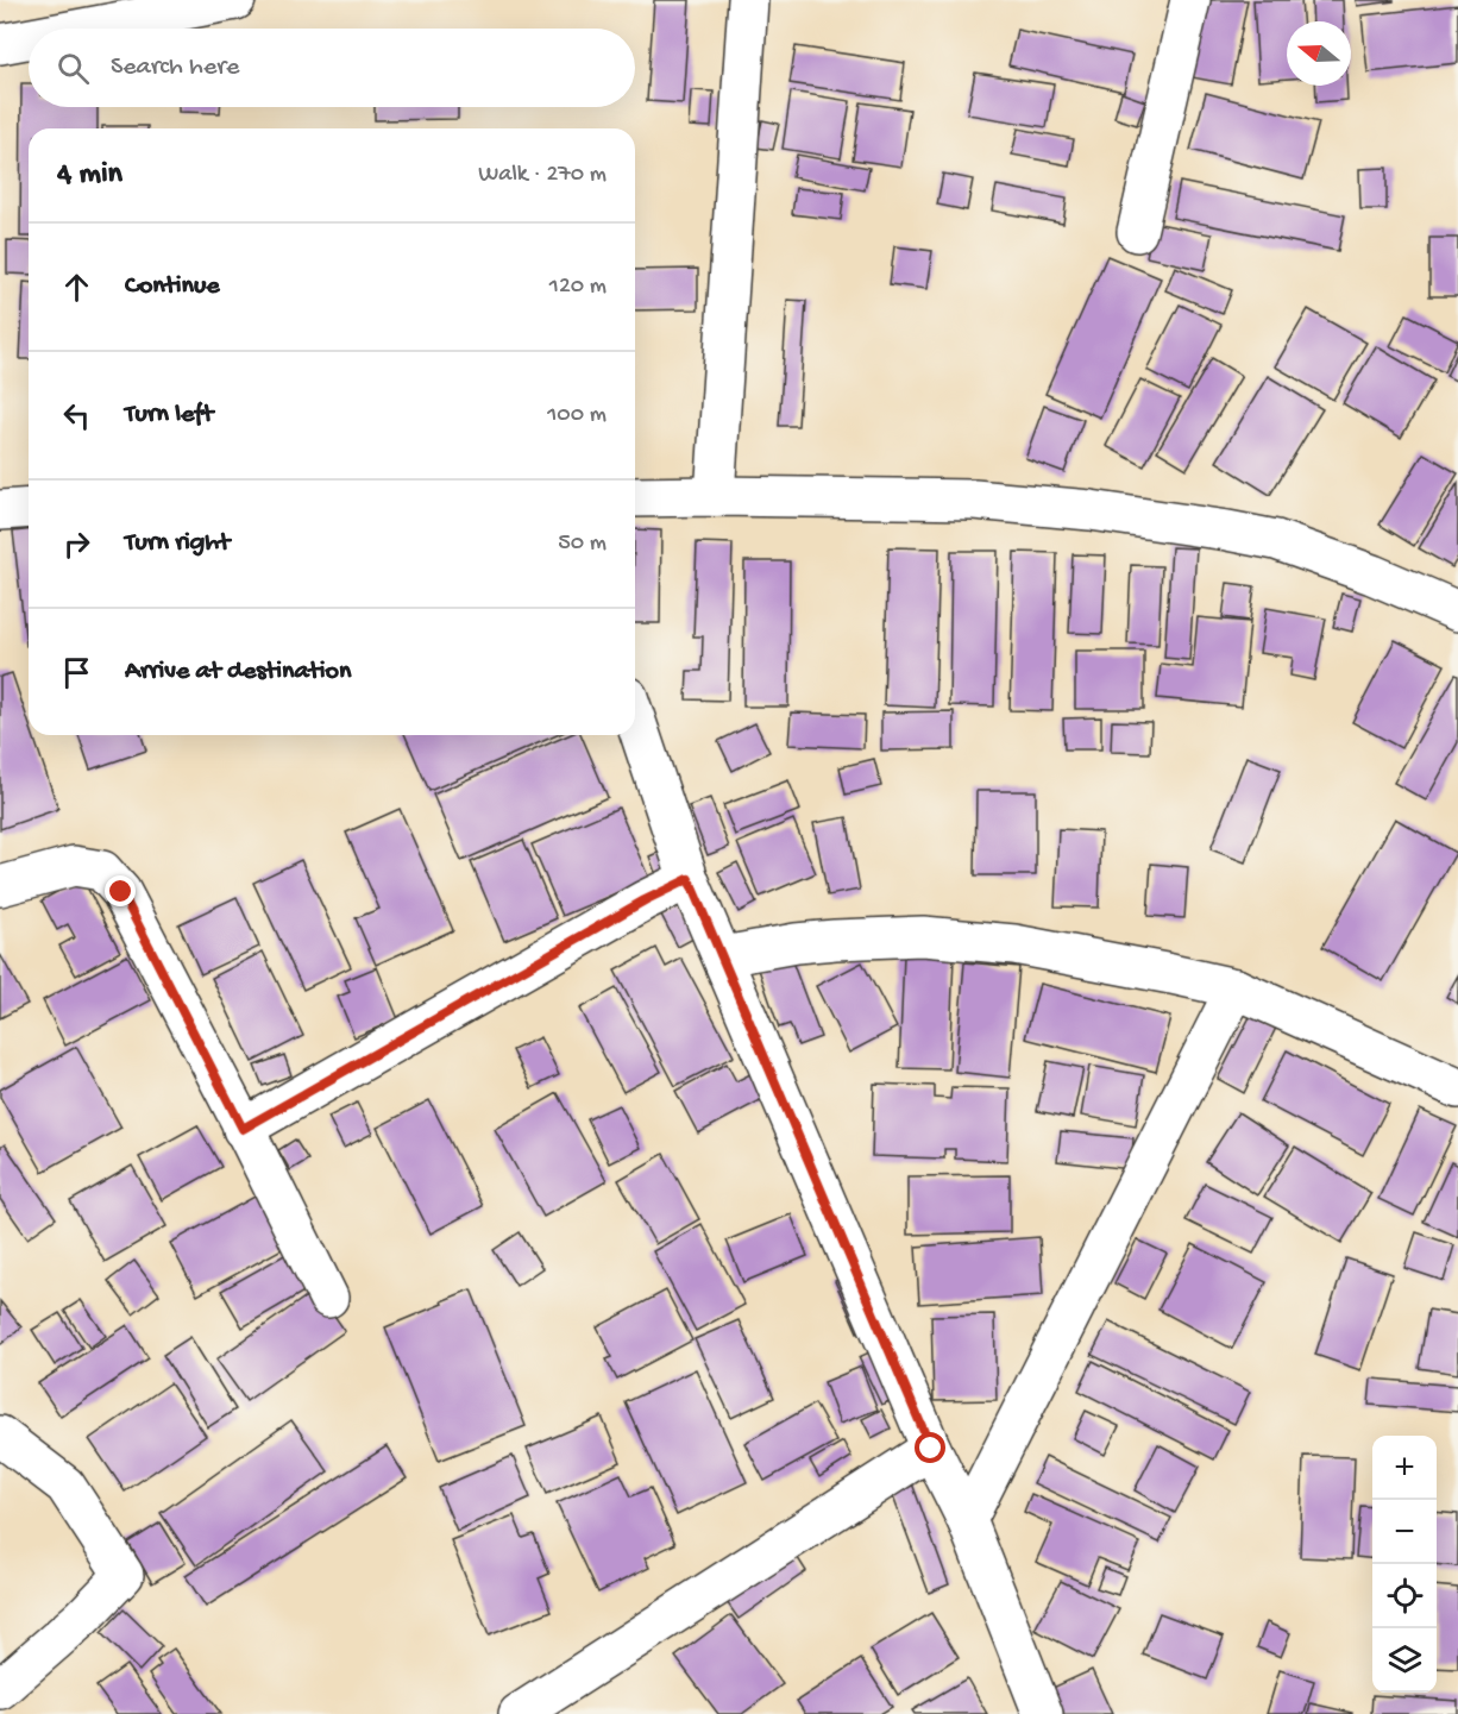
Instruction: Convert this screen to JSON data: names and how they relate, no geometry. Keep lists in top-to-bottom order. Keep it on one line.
{"north":"left","page":{"search":"Search here","heading":["4 min","Walk · 270 m"],"list":[["Continue","120 m"],["Turn left","100 m"],["Turn right","50 m"],"Arrive at destination"],"map_buttons":["+","−"]}}
